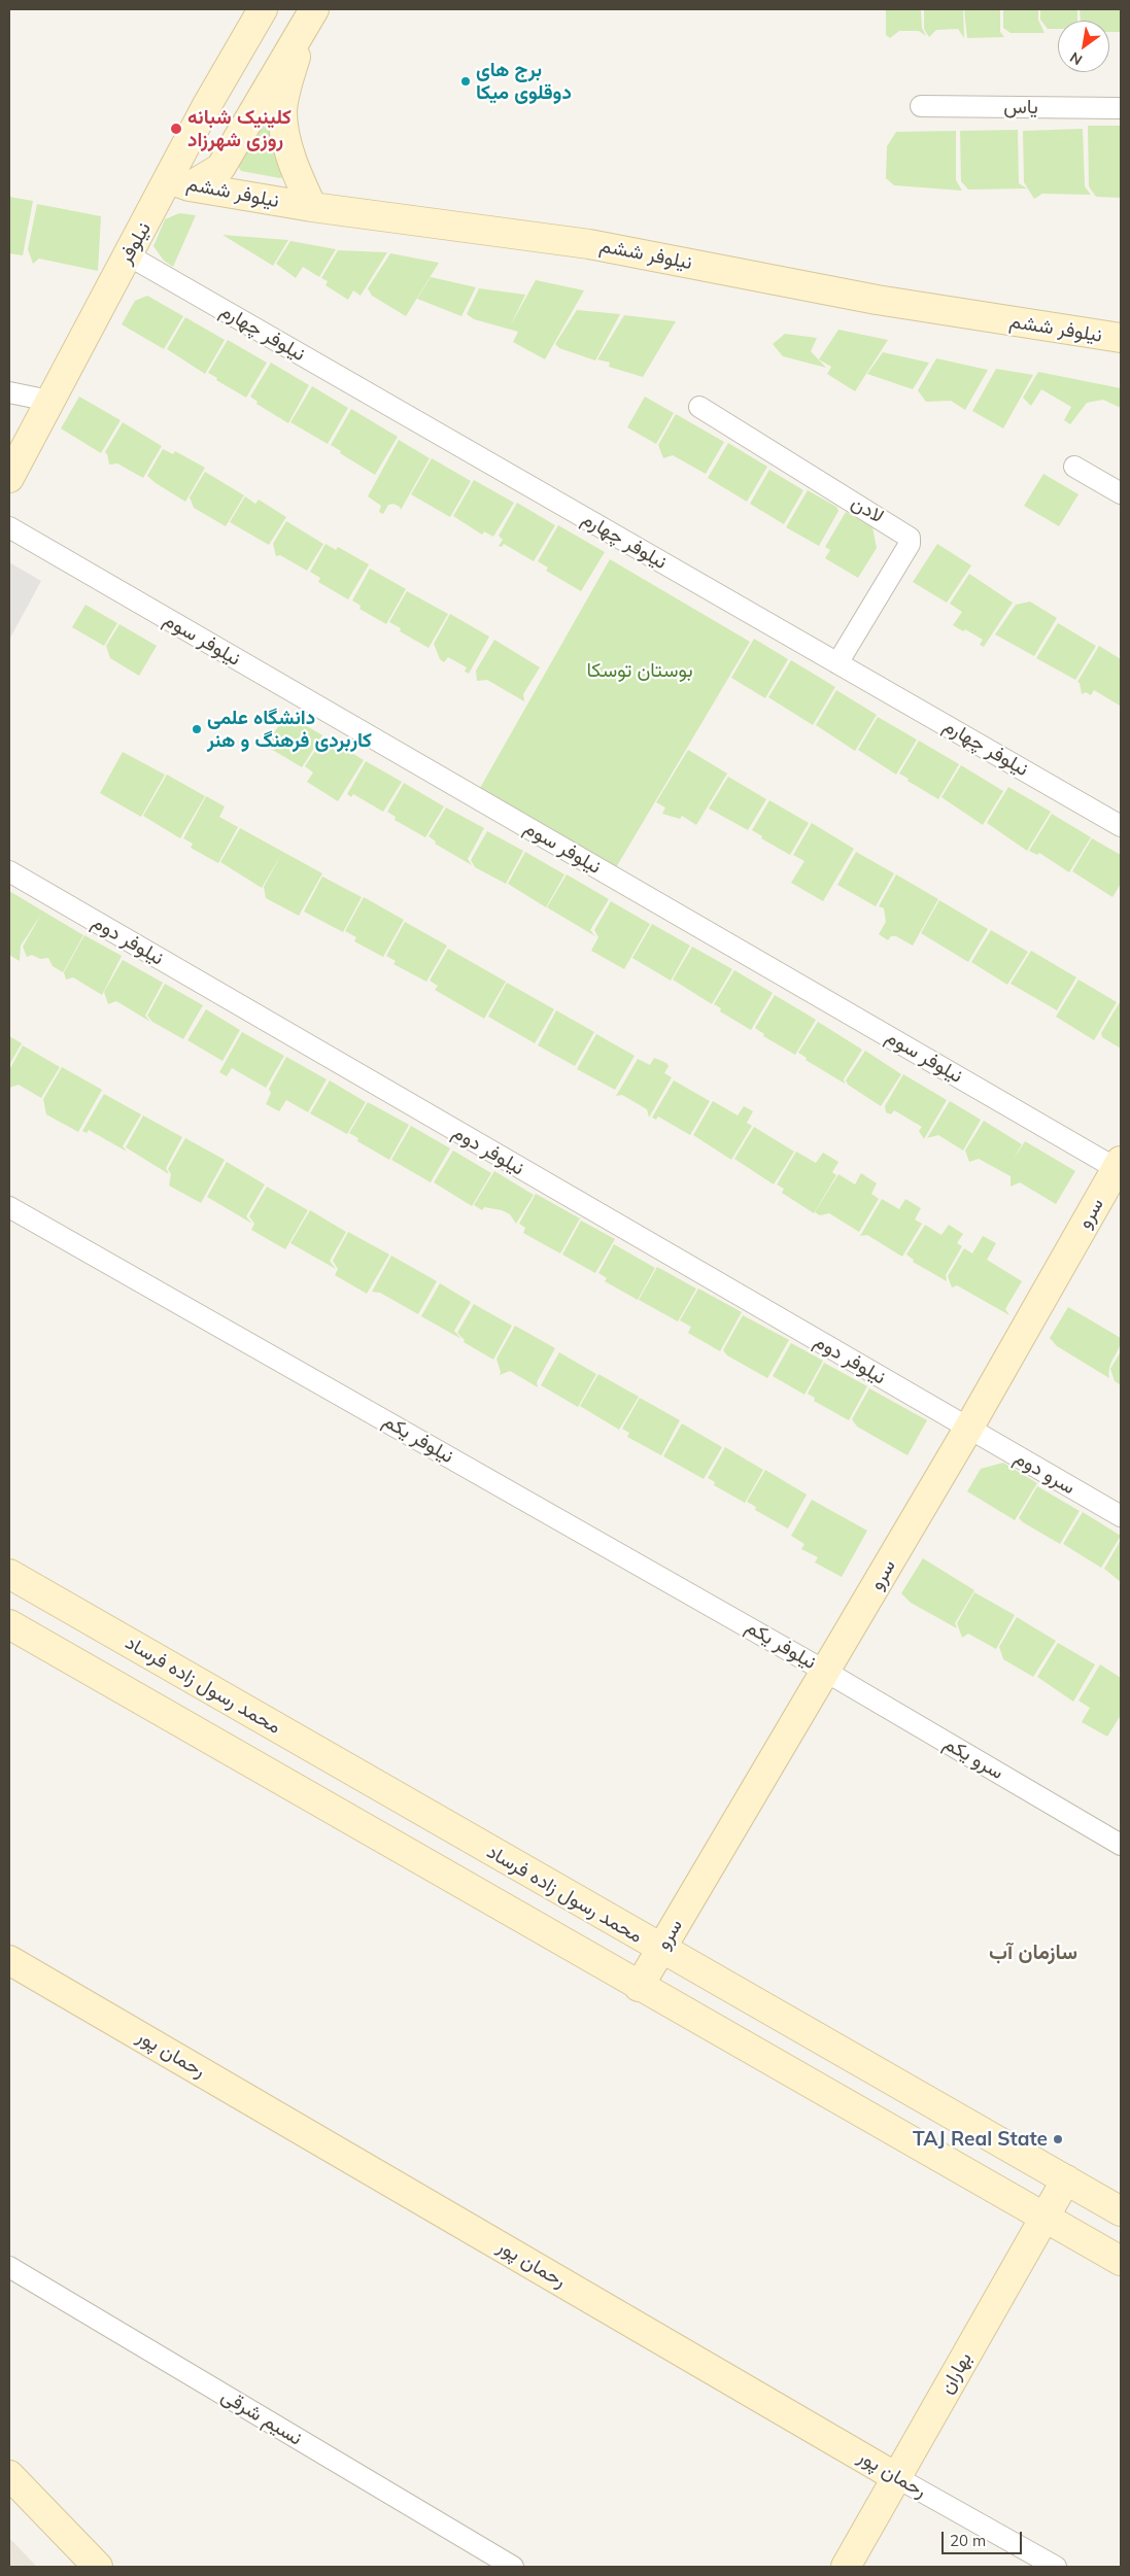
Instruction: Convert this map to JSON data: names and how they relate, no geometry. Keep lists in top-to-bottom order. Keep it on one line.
{"streets":{"street":["یاس","نیلوفر ششم","نیلوفر","نیلوفر چهارم","لادن","نیلوفر سوم","نیلوفر دوم","سرو","نیلوفر یکم","سرو دوم","محمد رسول زاده فرساد","سرو یکم","رحمان پور","بهاران","نسیم شرقی"]},"crossings":[["نیلوفر ششم","نیلوفر"],["نیلوفر","نیلوفر چهارم"],["نیلوفر چهارم","لادن"],["نیلوفر سوم","سرو"],["نیلوفر دوم","سرو"],["نیلوفر دوم","سرو دوم"],["سرو","نیلوفر یکم"],["سرو","سرو دوم"],["سرو","محمد رسول زاده فرساد"],["سرو","سرو یکم"],["نیلوفر یکم","سرو یکم"],["محمد رسول زاده فرساد","بهاران"],["رحمان پور","بهاران"]],"districts":["سازمان آب"],"parks":["بوستان توسکا"],"places":["برج های دوقلوی میکا","کلینیک شبانه روزی شهرزاد","دانشگاه علمی کاربردی فرهنگ و هنر","TAJ Real State"],"scale_bar":"20 m","north":"bottom left"}
